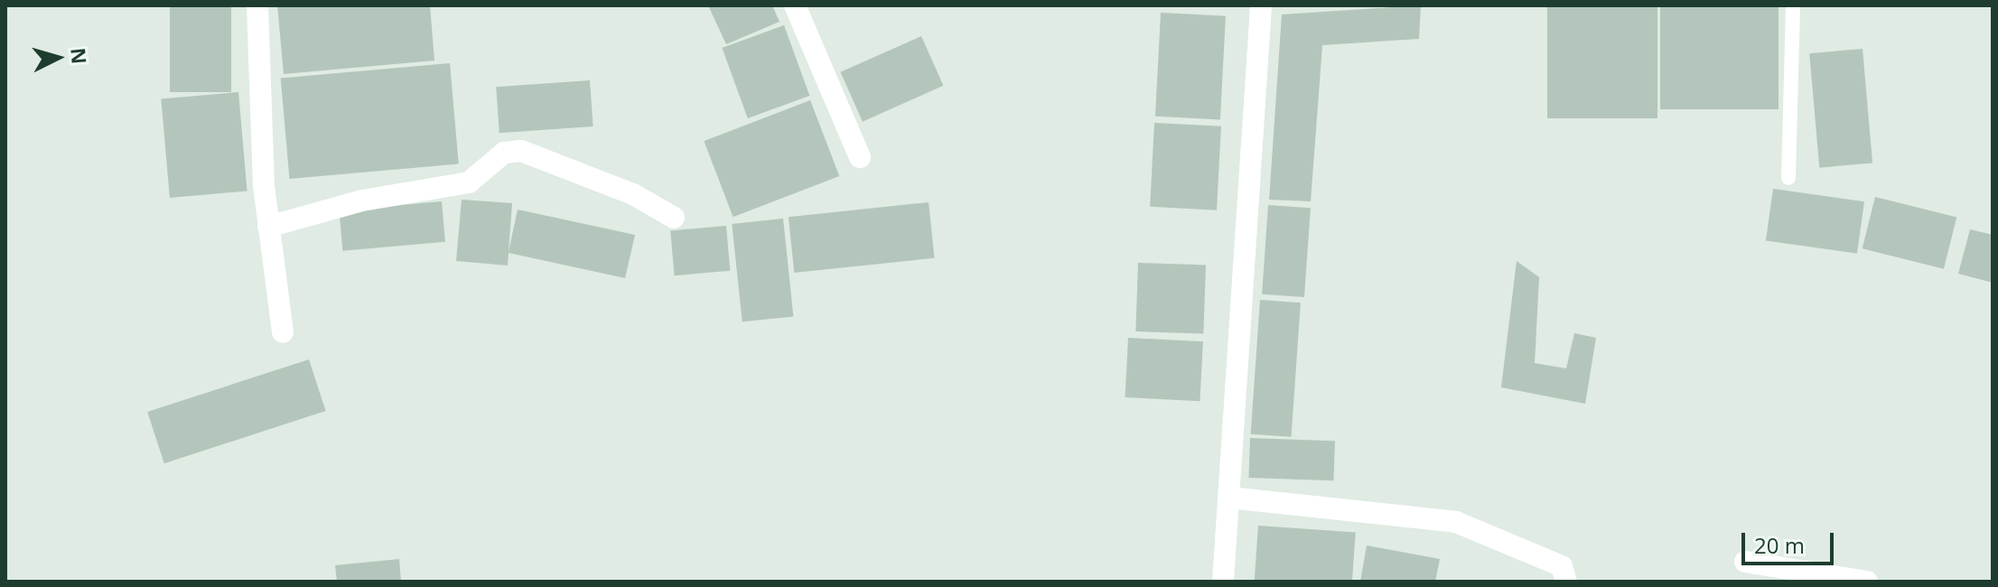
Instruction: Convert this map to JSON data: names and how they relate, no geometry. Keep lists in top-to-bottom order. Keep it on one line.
{"scale_bar":"20 m","north":"right"}
